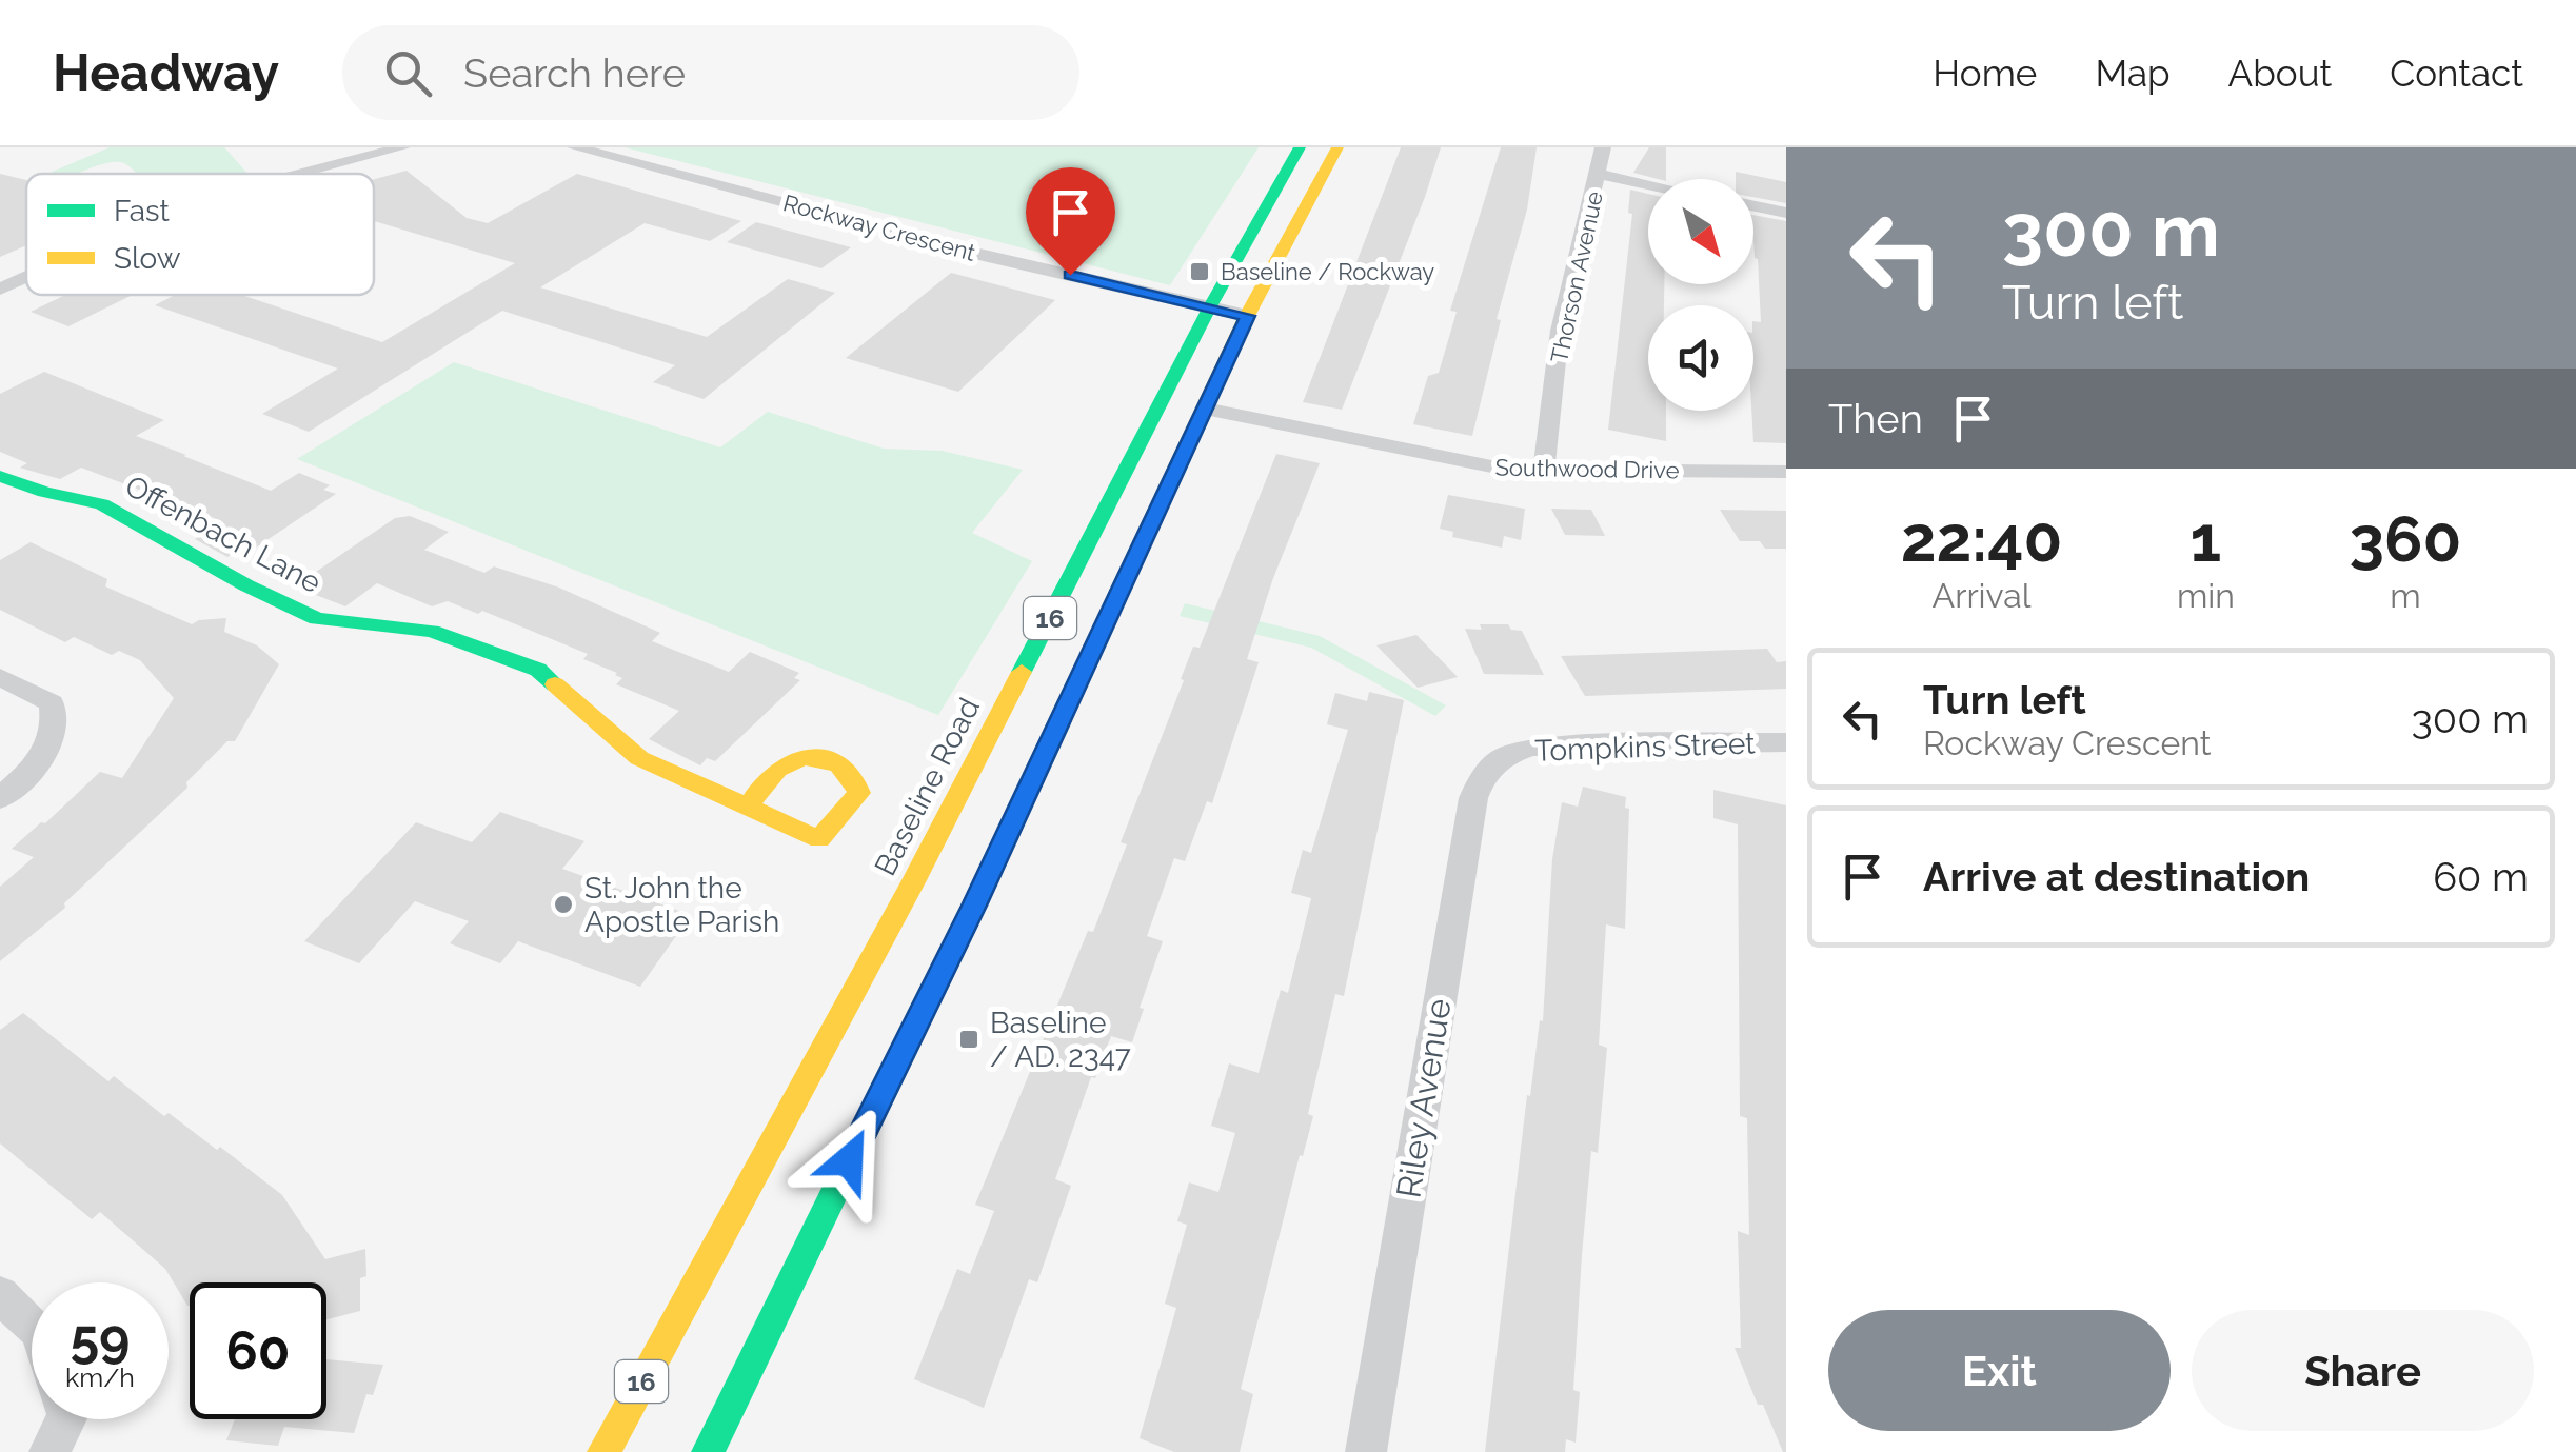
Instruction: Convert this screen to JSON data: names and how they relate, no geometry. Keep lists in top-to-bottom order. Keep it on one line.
{"streets":{"main road":["Offenbach Lane","16","Baseline Road"],"street":["Rockway Crescent","Thorson Avenue","Southwood Drive","Tompkins Street","Riley Avenue"]},"crossings":[["Rockway Crescent","16"],["Rockway Crescent","Baseline Road"],["Thorson Avenue","Southwood Drive"],["Southwood Drive","16"],["Tompkins Street","Riley Avenue"]],"places":{"transit":["Baseline / Rockway","Baseline / AD. 2347"],"other":["St. John the Apostle Parish"]},"legend":["Fast","Slow"],"north":"bottom right","page":{"header":"Headway","search":"Search here","nav":["Home","Map","About","Contact"],"turn":["300 m","Turn left"],"then":"Then","eta":["22:40","Arrival","1","min","360","m"],"list":[{"name":"Turn left","note":"Rockway Crescent","value":"300 m"},{"name":"Arrive at destination","value":"60 m"}],"speed":"59 km/h","limit":"60","buttons":["Exit","Share"]}}
